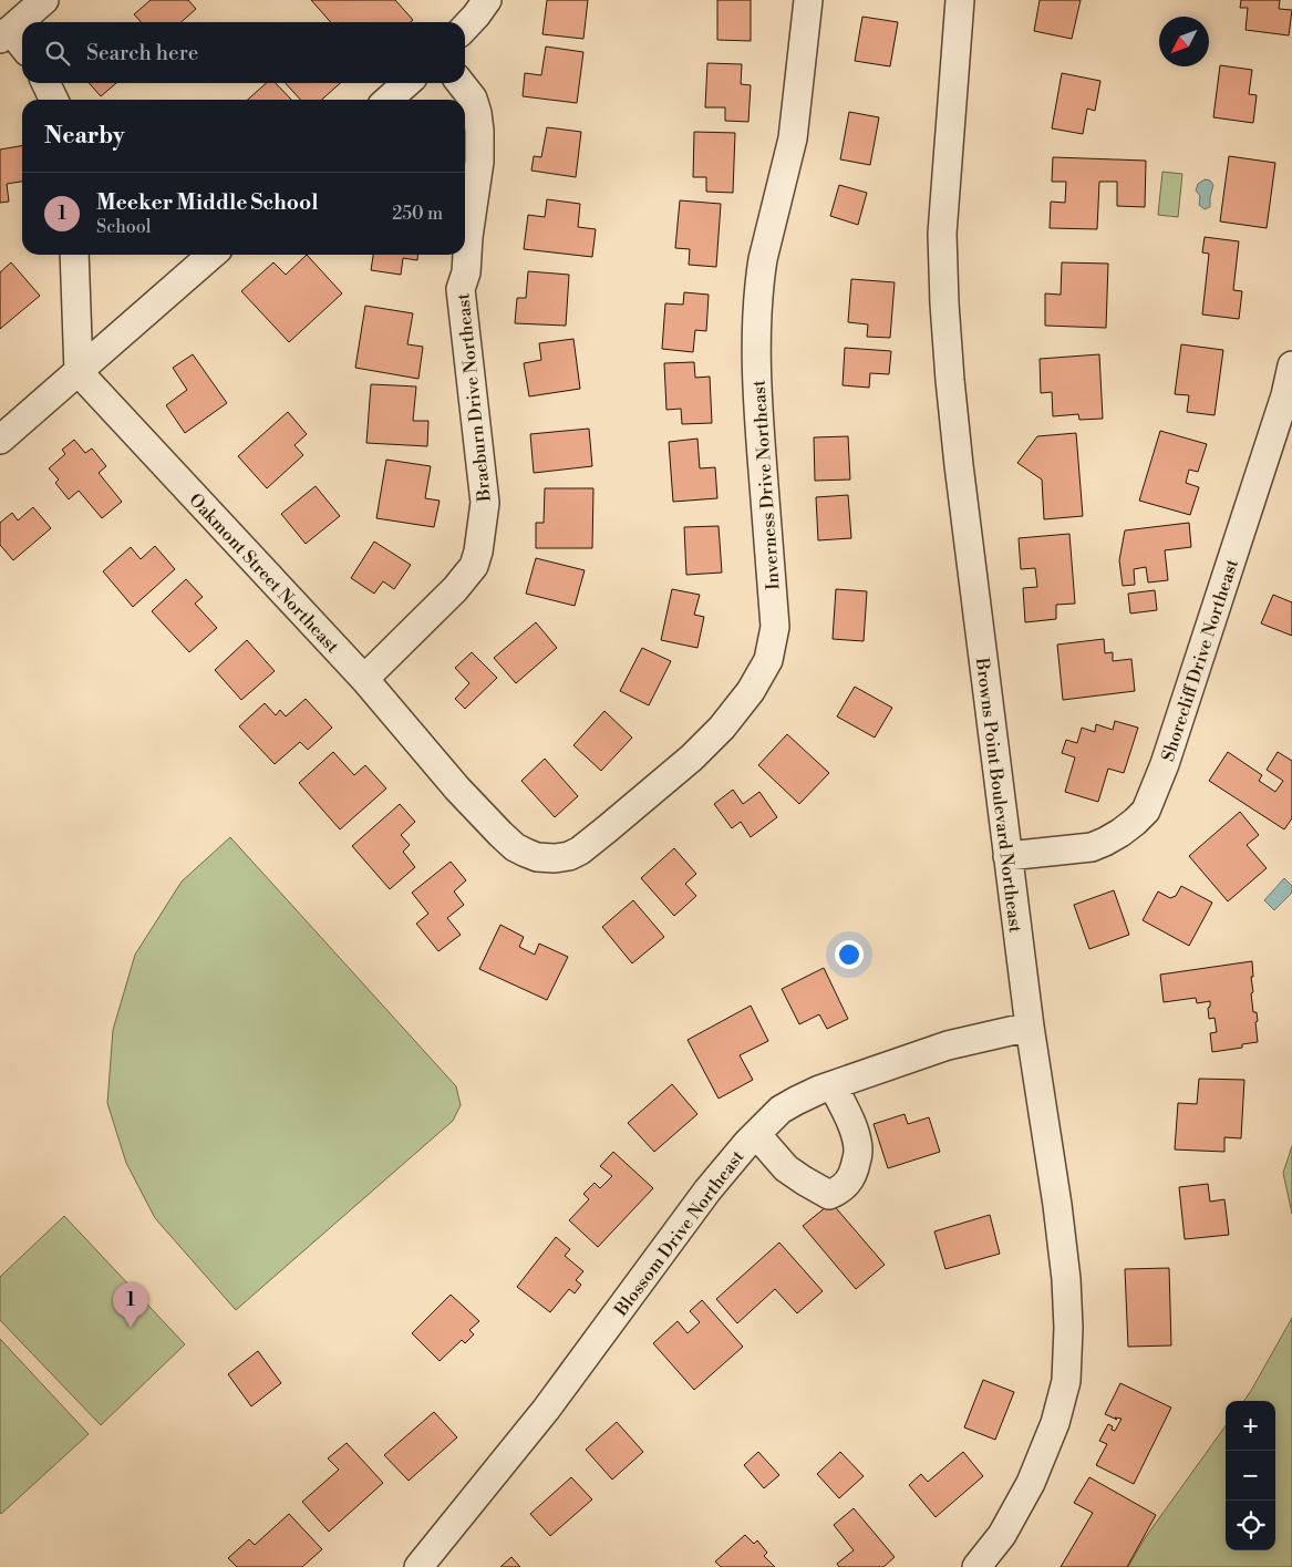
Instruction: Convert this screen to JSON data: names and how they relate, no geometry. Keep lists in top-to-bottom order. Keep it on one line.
{"streets":{"street":["Braeburn Drive Northeast","Inverness Drive Northeast","Oakmont Street Northeast","Shorecliff Drive Northeast","Browns Point Boulevard Northeast","Blossom Drive Northeast"]},"crossings":[["Braeburn Drive Northeast","Oakmont Street Northeast"],["Inverness Drive Northeast","Oakmont Street Northeast"],["Shorecliff Drive Northeast","Browns Point Boulevard Northeast"],["Browns Point Boulevard Northeast","Blossom Drive Northeast"]],"north":"bottom left","page":{"search":"Search here","heading":"Nearby","list":[{"mark":"1","name":"Meeker Middle School","note":"School","value":"250 m"}],"pins":"1","map_buttons":["+","−"]}}
